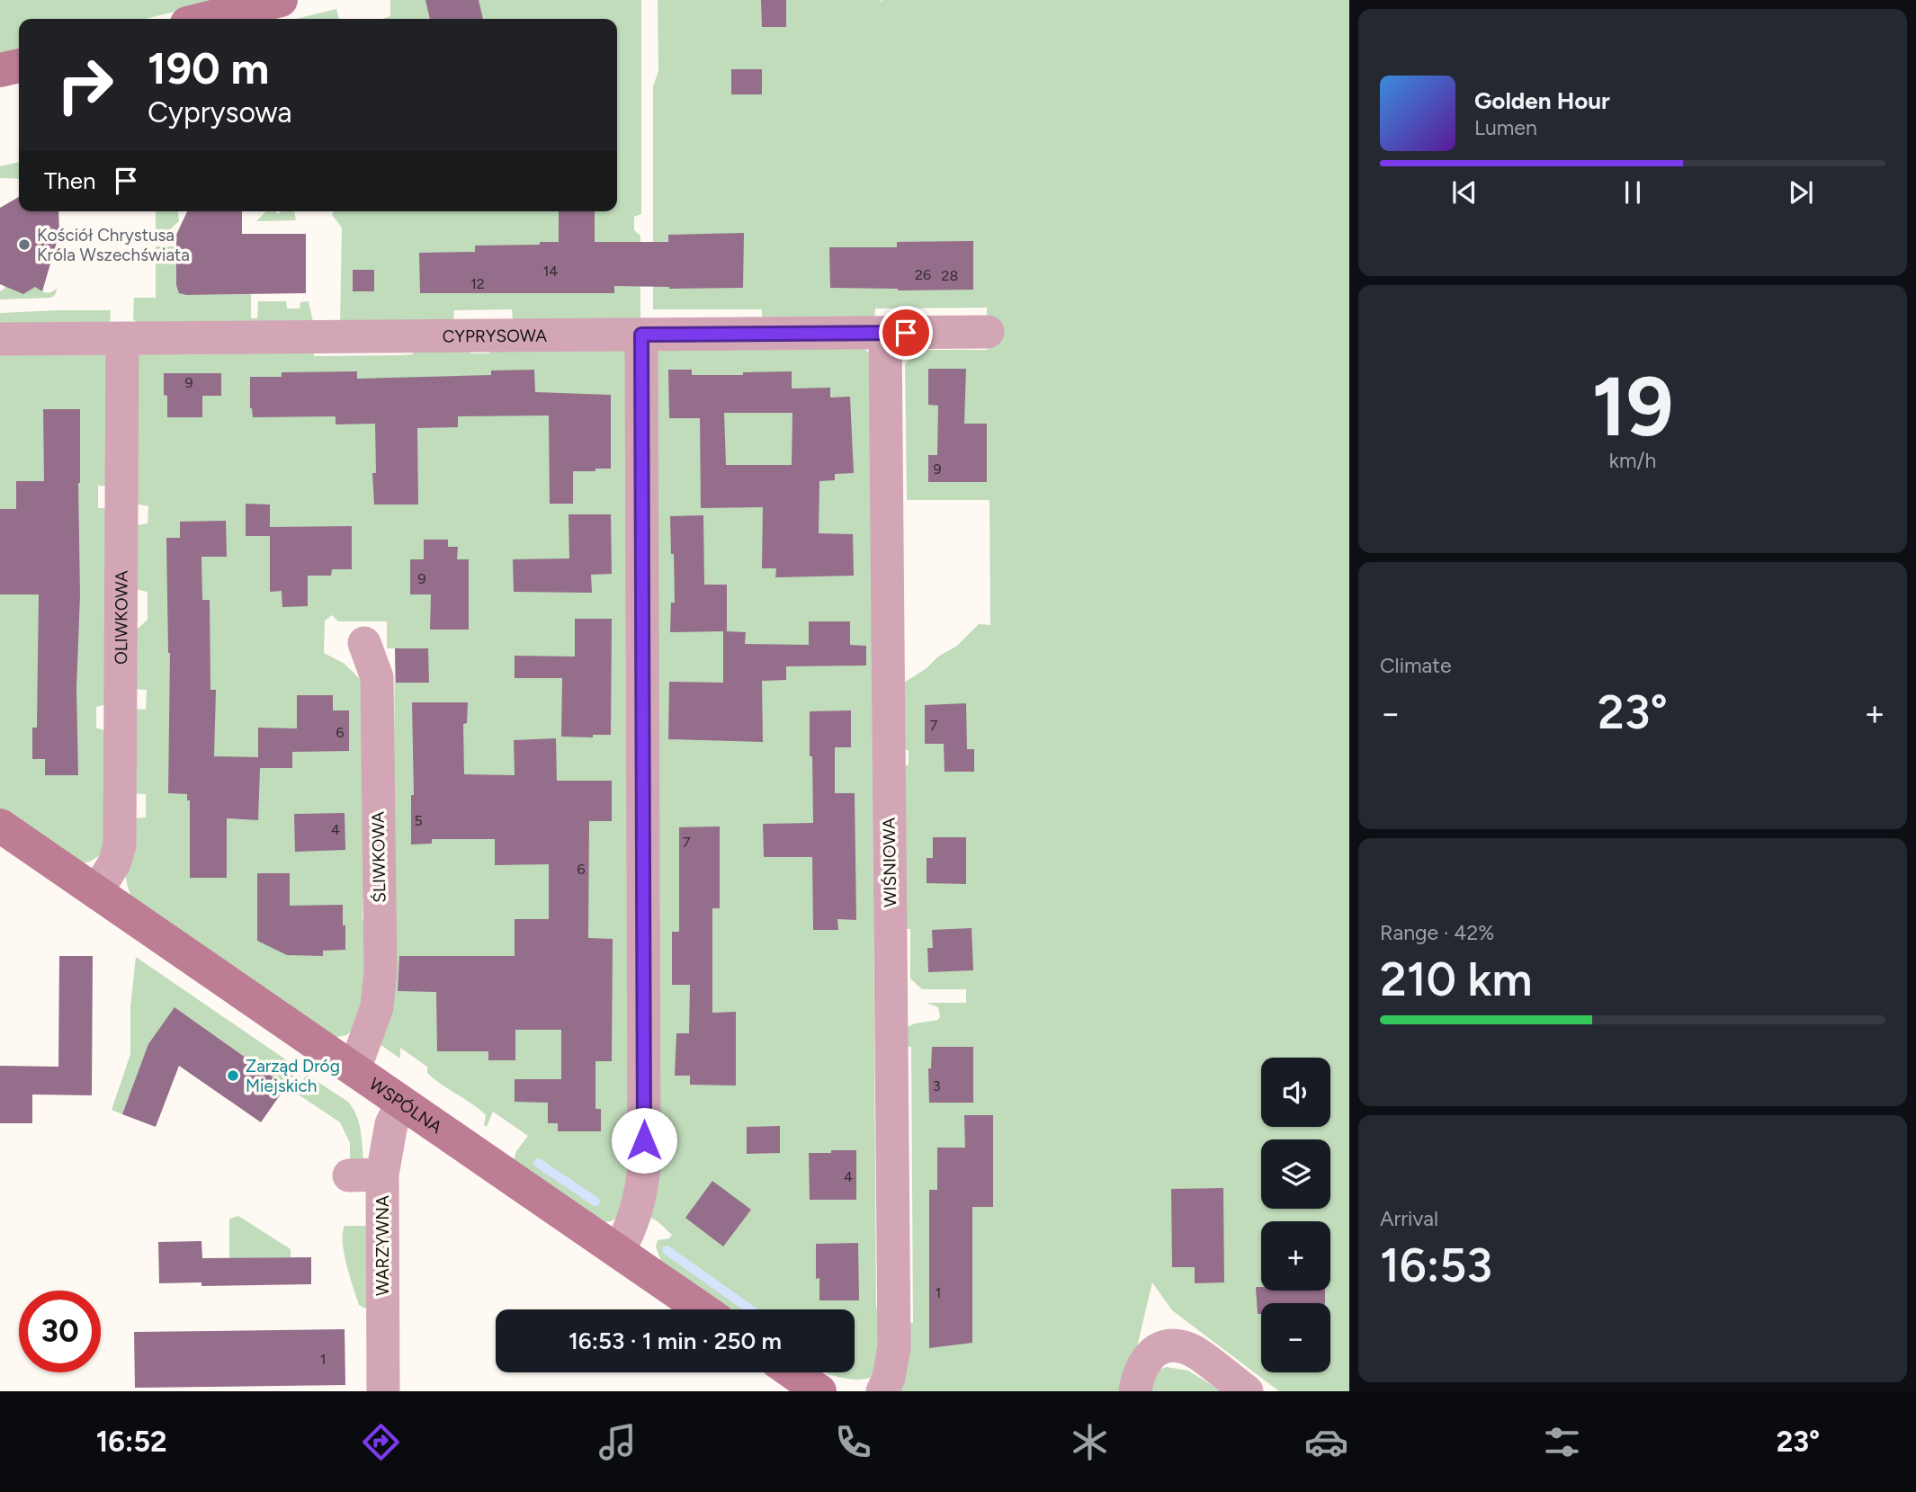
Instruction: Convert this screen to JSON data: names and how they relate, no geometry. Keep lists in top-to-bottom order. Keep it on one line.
{"streets":{"street":["CYPRYSOWA","OLIWKOWA","ŚLIWKOWA","WIŚNIOWA","WSPÓLNA","WARZYWNA"]},"crossings":[["CYPRYSOWA","OLIWKOWA"],["CYPRYSOWA","WIŚNIOWA"],["OLIWKOWA","WSPÓLNA"],["ŚLIWKOWA","WSPÓLNA"],["WSPÓLNA","WARZYWNA"]],"places":["Kościół Chrystusa Króla Wszechświata","Zarząd Dróg Miejskich"],"house_numbers":["14","26","28","12","9","9","9","7","6","5","4","7","6","3","4","1","1"],"page":{"turn":["190 m","Cyprysowa"],"song":["Golden Hour","Lumen"],"then":"Then","tile":[["19","km/h"],"Climate",["Range · 42%","210 km"],["Arrival","16:53"]],"heat":["−","23°","+"],"map_buttons":["+","−"],"limit":"30","trip":"16:53 · 1 min · 250 m","tabs":["16:52","23°"]}}
